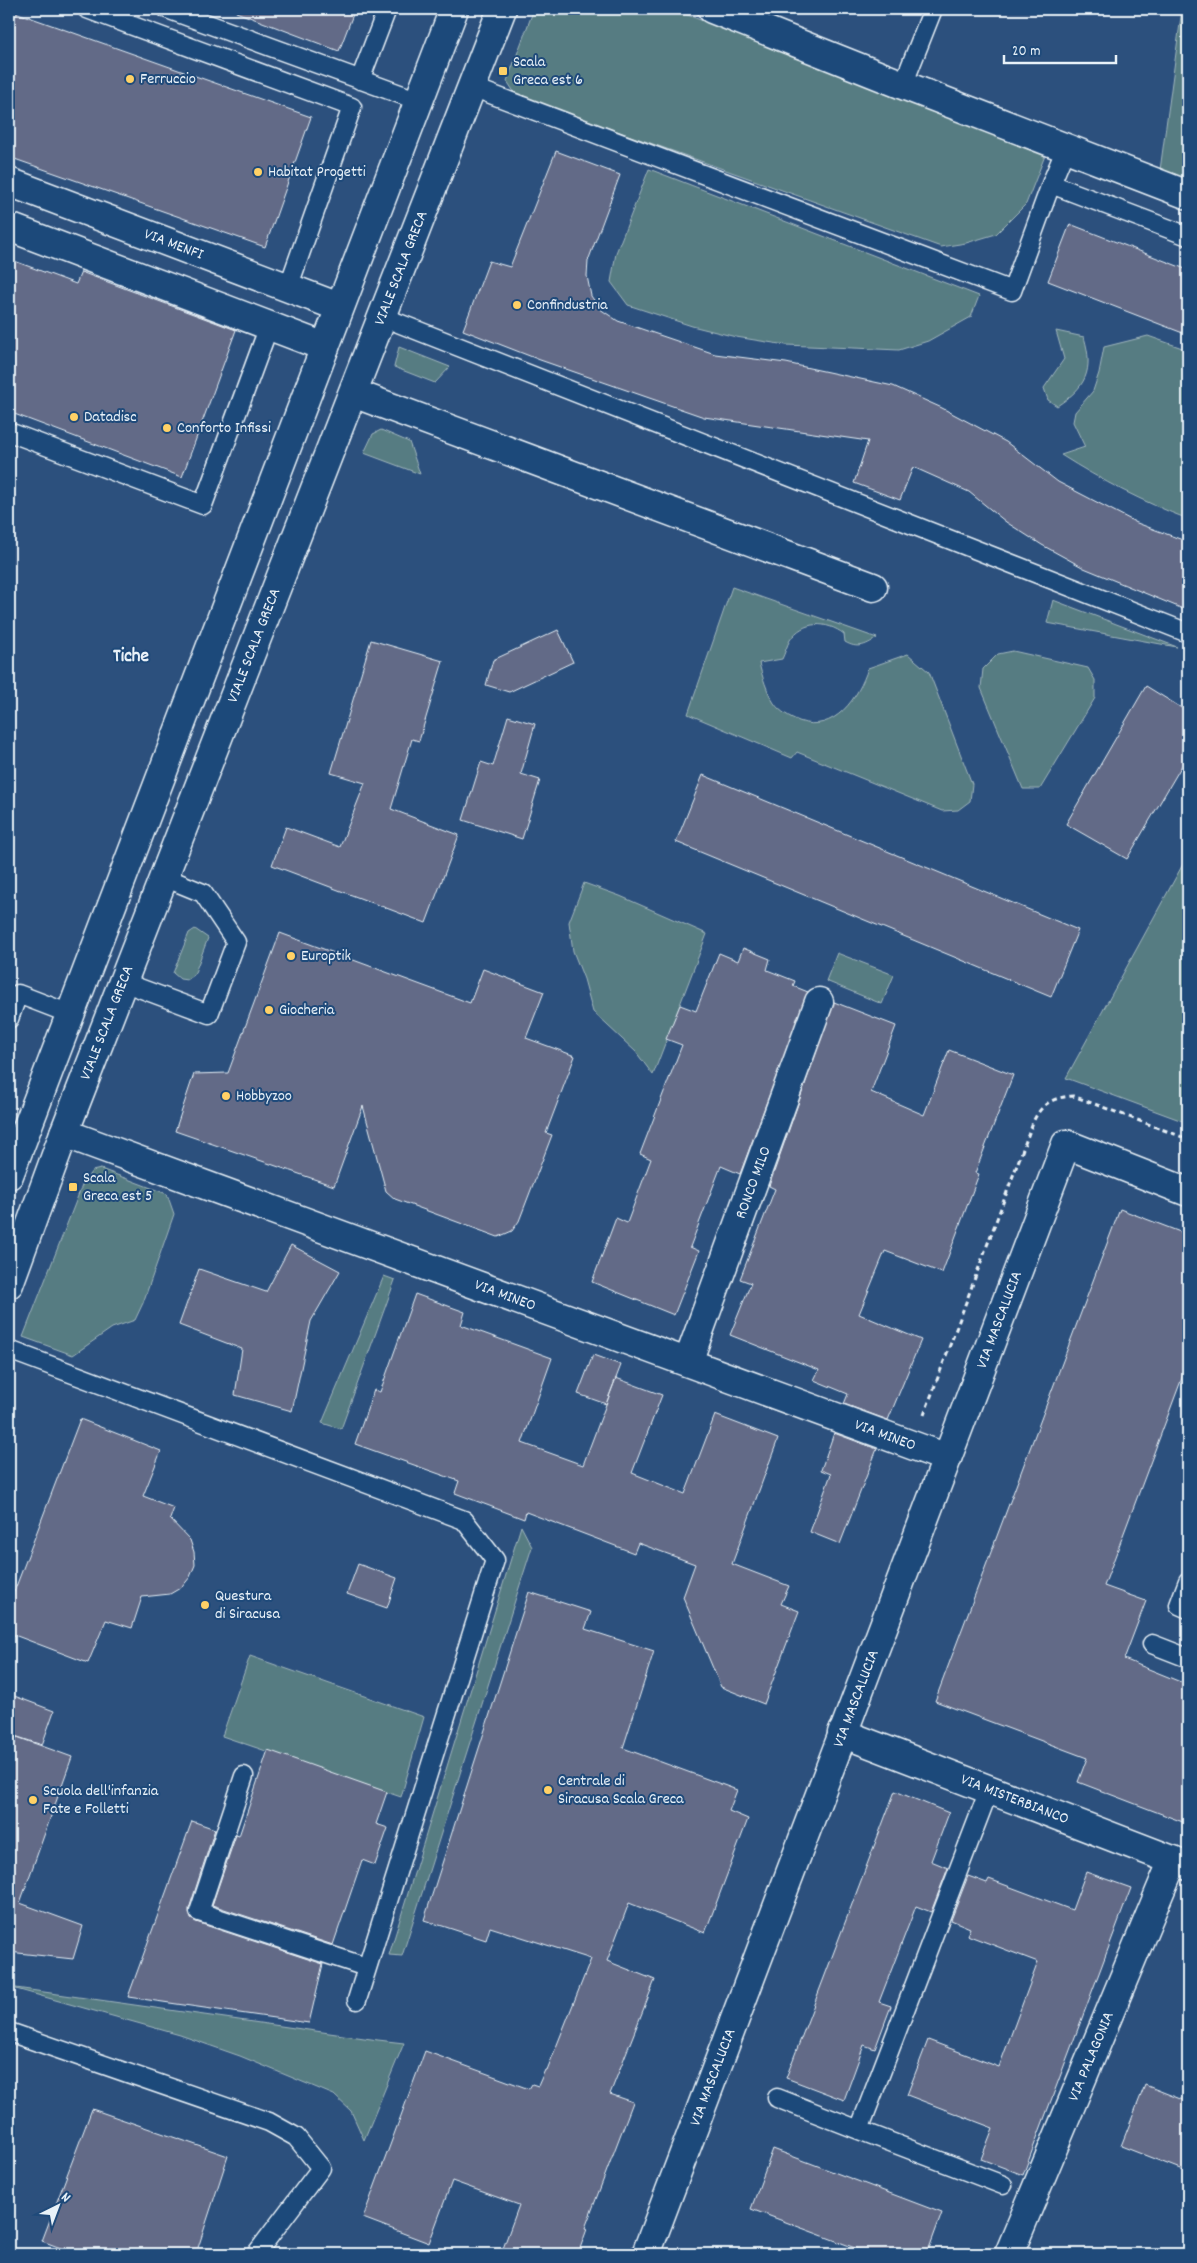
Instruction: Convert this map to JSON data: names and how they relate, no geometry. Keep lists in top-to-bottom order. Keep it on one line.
{"streets":{"street":["VIA MENFI","VIALE SCALA GRECA","RONCO MILO","VIA MINEO","VIA MASCALUCIA","VIA MISTERBIANCO","VIA PALAGONIA"]},"crossings":[["VIALE SCALA GRECA","VIA MINEO"],["RONCO MILO","VIA MINEO"],["VIA MINEO","VIA MASCALUCIA"],["VIA MASCALUCIA","VIA MISTERBIANCO"],["VIA MISTERBIANCO","VIA PALAGONIA"]],"districts":["Tiche"],"places":{"transit":["Scala Greca est 6","Scala Greca est 5"],"other":["Ferruccio","Habitat Progetti","Confindustria","Datadisc","Conforto Infissi","Europtik","Giocheria","Hobbyzoo","Questura di Siracusa","Centrale di Siracusa Scala Greca","Scuola dell'infanzia Fate e Folletti"]},"scale_bar":"20 m","north":"top right"}
